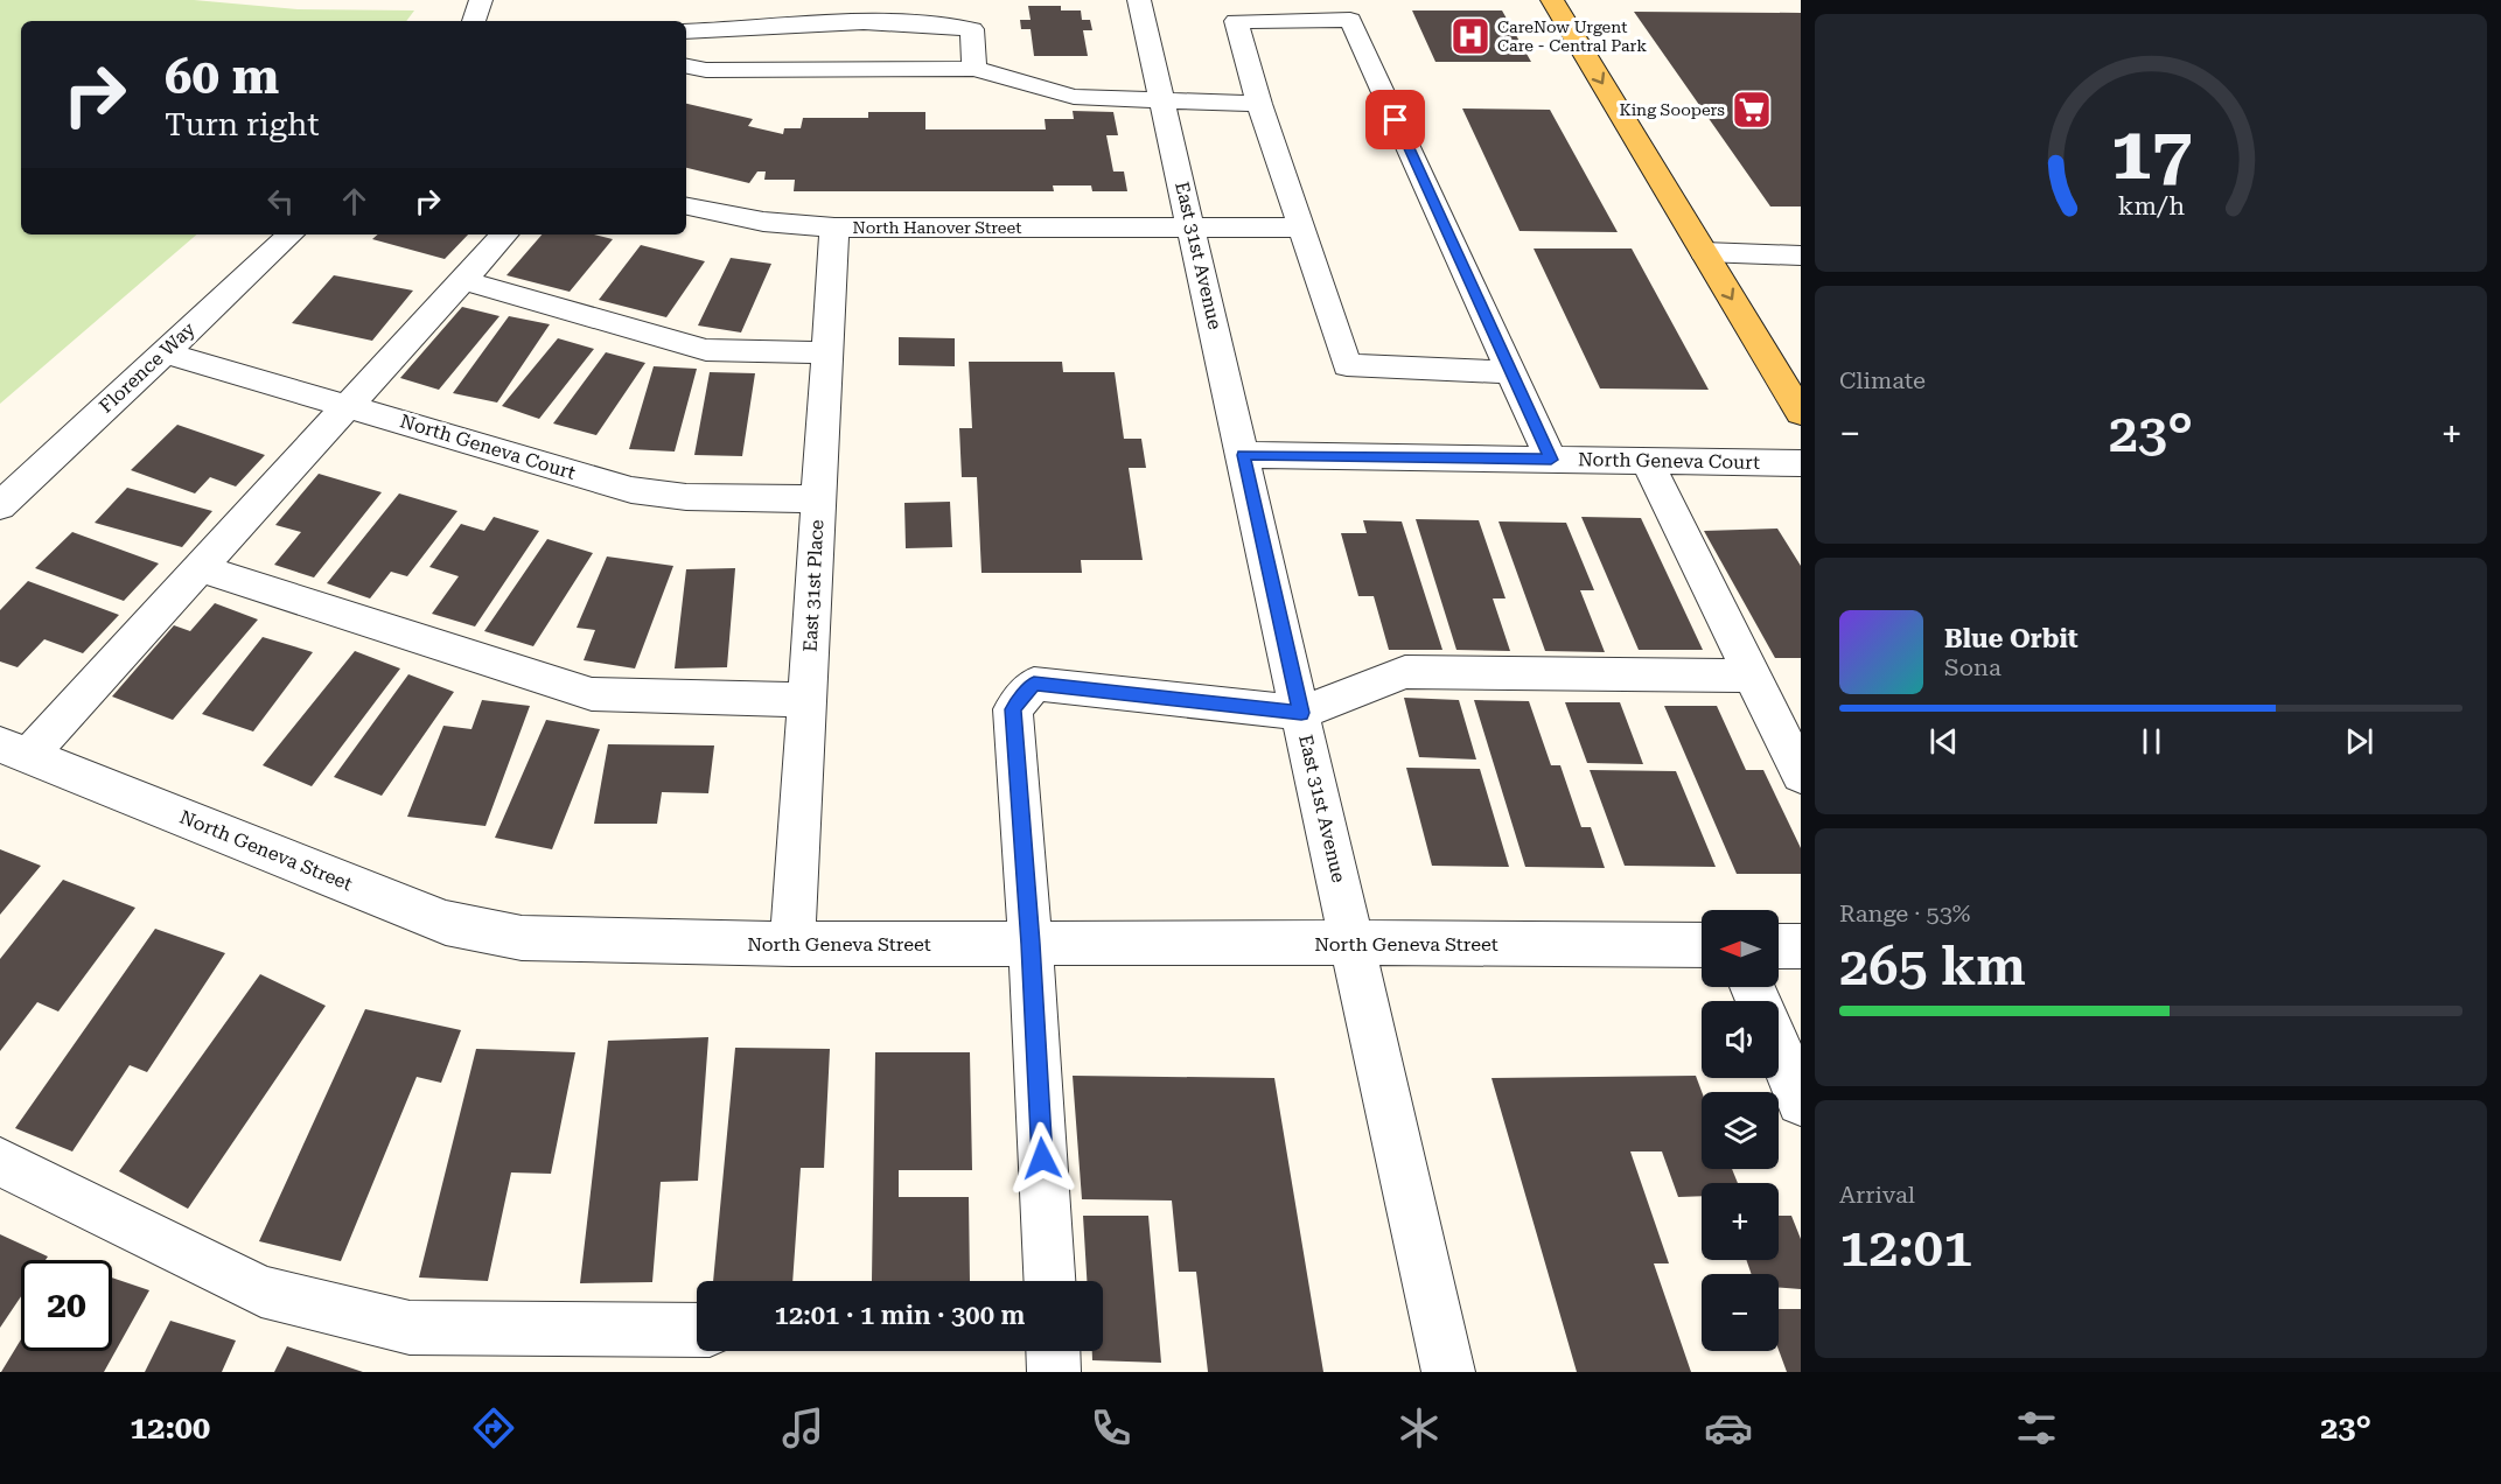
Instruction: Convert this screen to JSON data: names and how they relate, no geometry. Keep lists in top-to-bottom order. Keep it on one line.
{"streets":{"street":["North Hanover Street","East 31st Avenue","Florence Way","North Geneva Court","East 31st Place","North Geneva Street"]},"crossings":[["North Hanover Street","East 31st Avenue"],["North Hanover Street","East 31st Place"],["East 31st Avenue","North Geneva Court"],["East 31st Avenue","North Geneva Street"],["Florence Way","North Geneva Court"],["North Geneva Court","East 31st Place"],["East 31st Place","North Geneva Street"]],"places":{"hospital":["CareNow Urgent Care - Central Park"],"supermarket":["King Soopers"]},"north":"left","page":{"turn":["60 m","Turn right"],"tile":["Climate",["Range · 53%","265 km"],["Arrival","12:01"]],"heat":["−","23°","+"],"song":["Blue Orbit","Sona"],"map_buttons":["+","−"],"limit":"20","trip":"12:01 · 1 min · 300 m","tabs":["12:00","23°"],"gauge":["17","km/h"]}}
